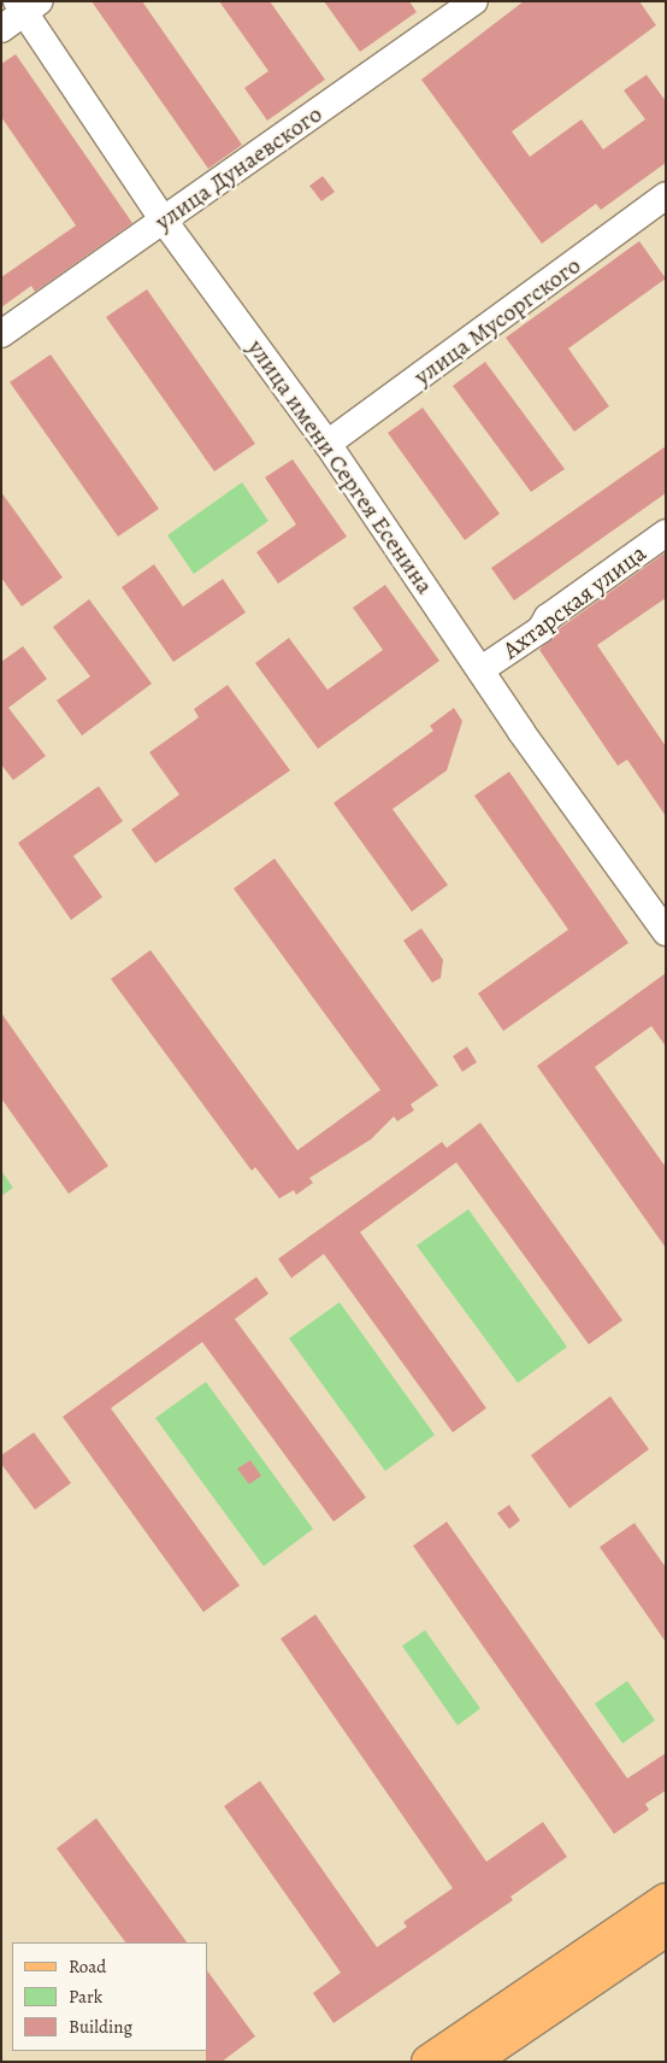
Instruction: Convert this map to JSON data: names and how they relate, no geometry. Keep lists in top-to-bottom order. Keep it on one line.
{"streets":{"street":["улица Дунаевского","улица Мусоргского","улица имени Сергея Есенина","Ахтарская улица"]},"crossings":[["улица Дунаевского","улица имени Сергея Есенина"],["улица Мусоргского","улица имени Сергея Есенина"],["улица имени Сергея Есенина","Ахтарская улица"]],"legend":["Road","Park","Building"]}
